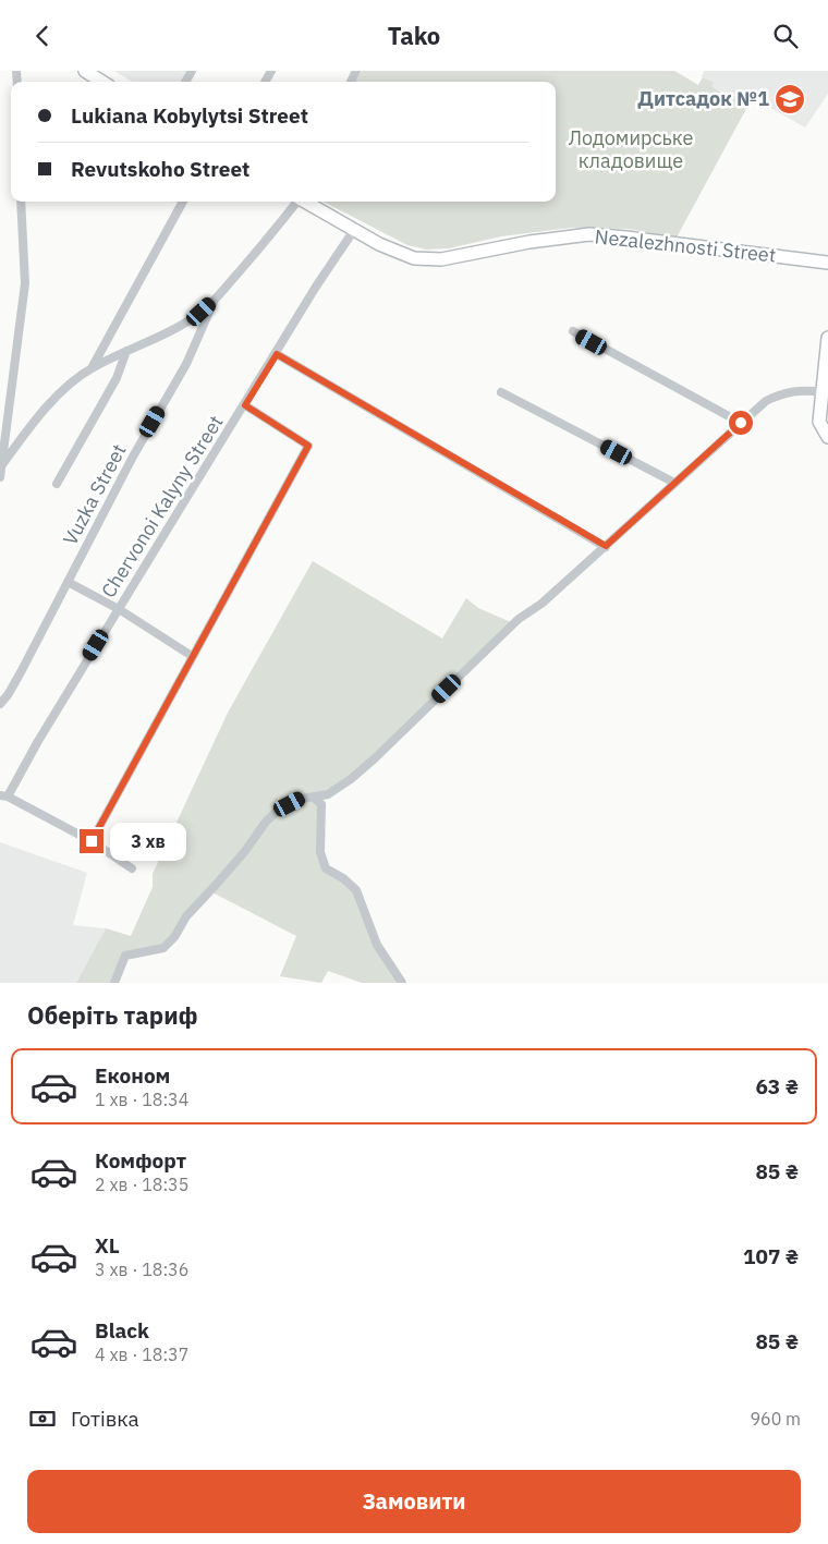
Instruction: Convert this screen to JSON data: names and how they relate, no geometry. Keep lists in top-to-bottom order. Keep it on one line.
{"streets":{"street":["Nezalezhnosti Street","Vuzka Street","Chervonoi Kalyny Street"]},"crossings":[["Nezalezhnosti Street","Chervonoi Kalyny Street"]],"parks":["Лодомирське кладовище"],"places":{"school or university":["Дитсадок №1"]},"page":{"header":"Tako","banner":["Lukiana Kobylytsi Street","Revutskoho Street"],"bubble":"3 хв","heading":"Оберіть тариф","list":[{"name":"Економ","note":"1 хв · 18:34","value":"63 ₴"},{"name":"Комфорт","note":"2 хв · 18:35","value":"85 ₴"},{"name":"XL","note":"3 хв · 18:36","value":"107 ₴"},{"name":"Black","note":"4 хв · 18:37","value":"85 ₴"}],"pay":["Готівка","960 m"],"buttons":"Замовити"}}
